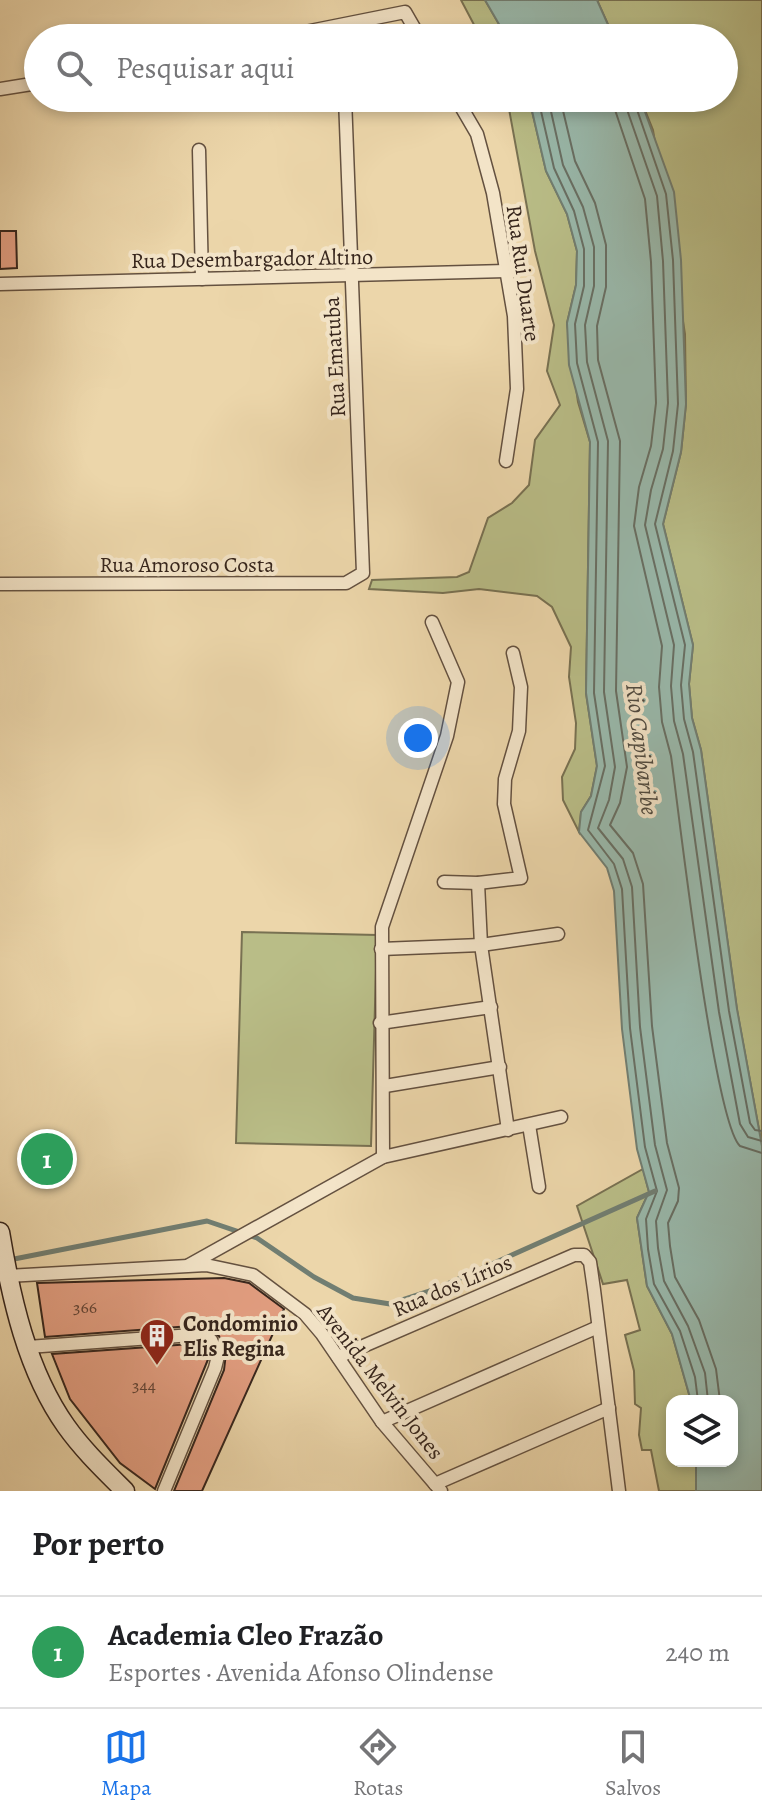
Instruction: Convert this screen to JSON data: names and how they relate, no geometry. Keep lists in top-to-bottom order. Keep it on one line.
{"streets":{"street":["Rua Desembargador Altino","Rua Rui Duarte","Rua Ematuba","Rua Amoroso Costa","Rua dos Lírios","Avenida Melvin Jones"]},"crossings":[["Rua Desembargador Altino","Rua Rui Duarte"],["Rua Desembargador Altino","Rua Ematuba"],["Rua Ematuba","Rua Amoroso Costa"],["Rua dos Lírios","Avenida Melvin Jones"]],"water":["Rio Capibaribe"],"places":{"building":["Condominio Elis Regina"]},"house_numbers":["366","344"],"page":{"search":"Pesquisar aqui","pins":"1","heading":"Por perto","list":[{"mark":"1","name":"Academia Cleo Frazão","note":"Esportes · Avenida Afonso Olindense","value":"240 m"}],"nav":["Mapa","Rotas","Salvos"]}}
